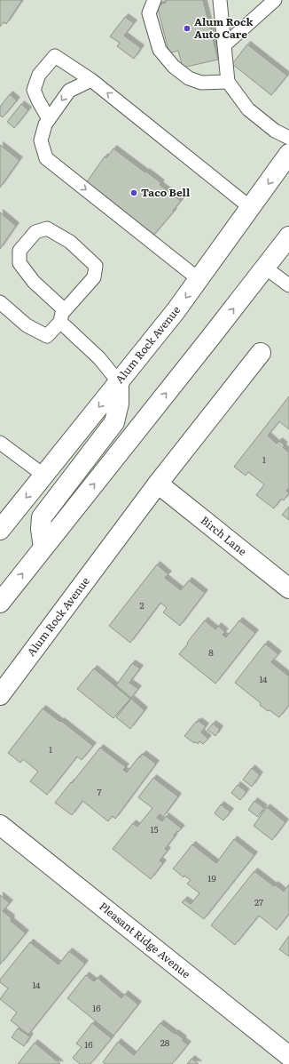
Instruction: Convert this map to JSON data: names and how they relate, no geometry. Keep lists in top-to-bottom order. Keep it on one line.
{"streets":{"main road":["Alum Rock Avenue","Birch Lane","Pleasant Ridge Avenue"]},"crossings":[["Alum Rock Avenue","Birch Lane"]],"places":["Alum Rock Auto Care","Taco Bell"],"house_numbers":["1","2","8","14","1","7","15","19","27","14","16","28","16"]}
